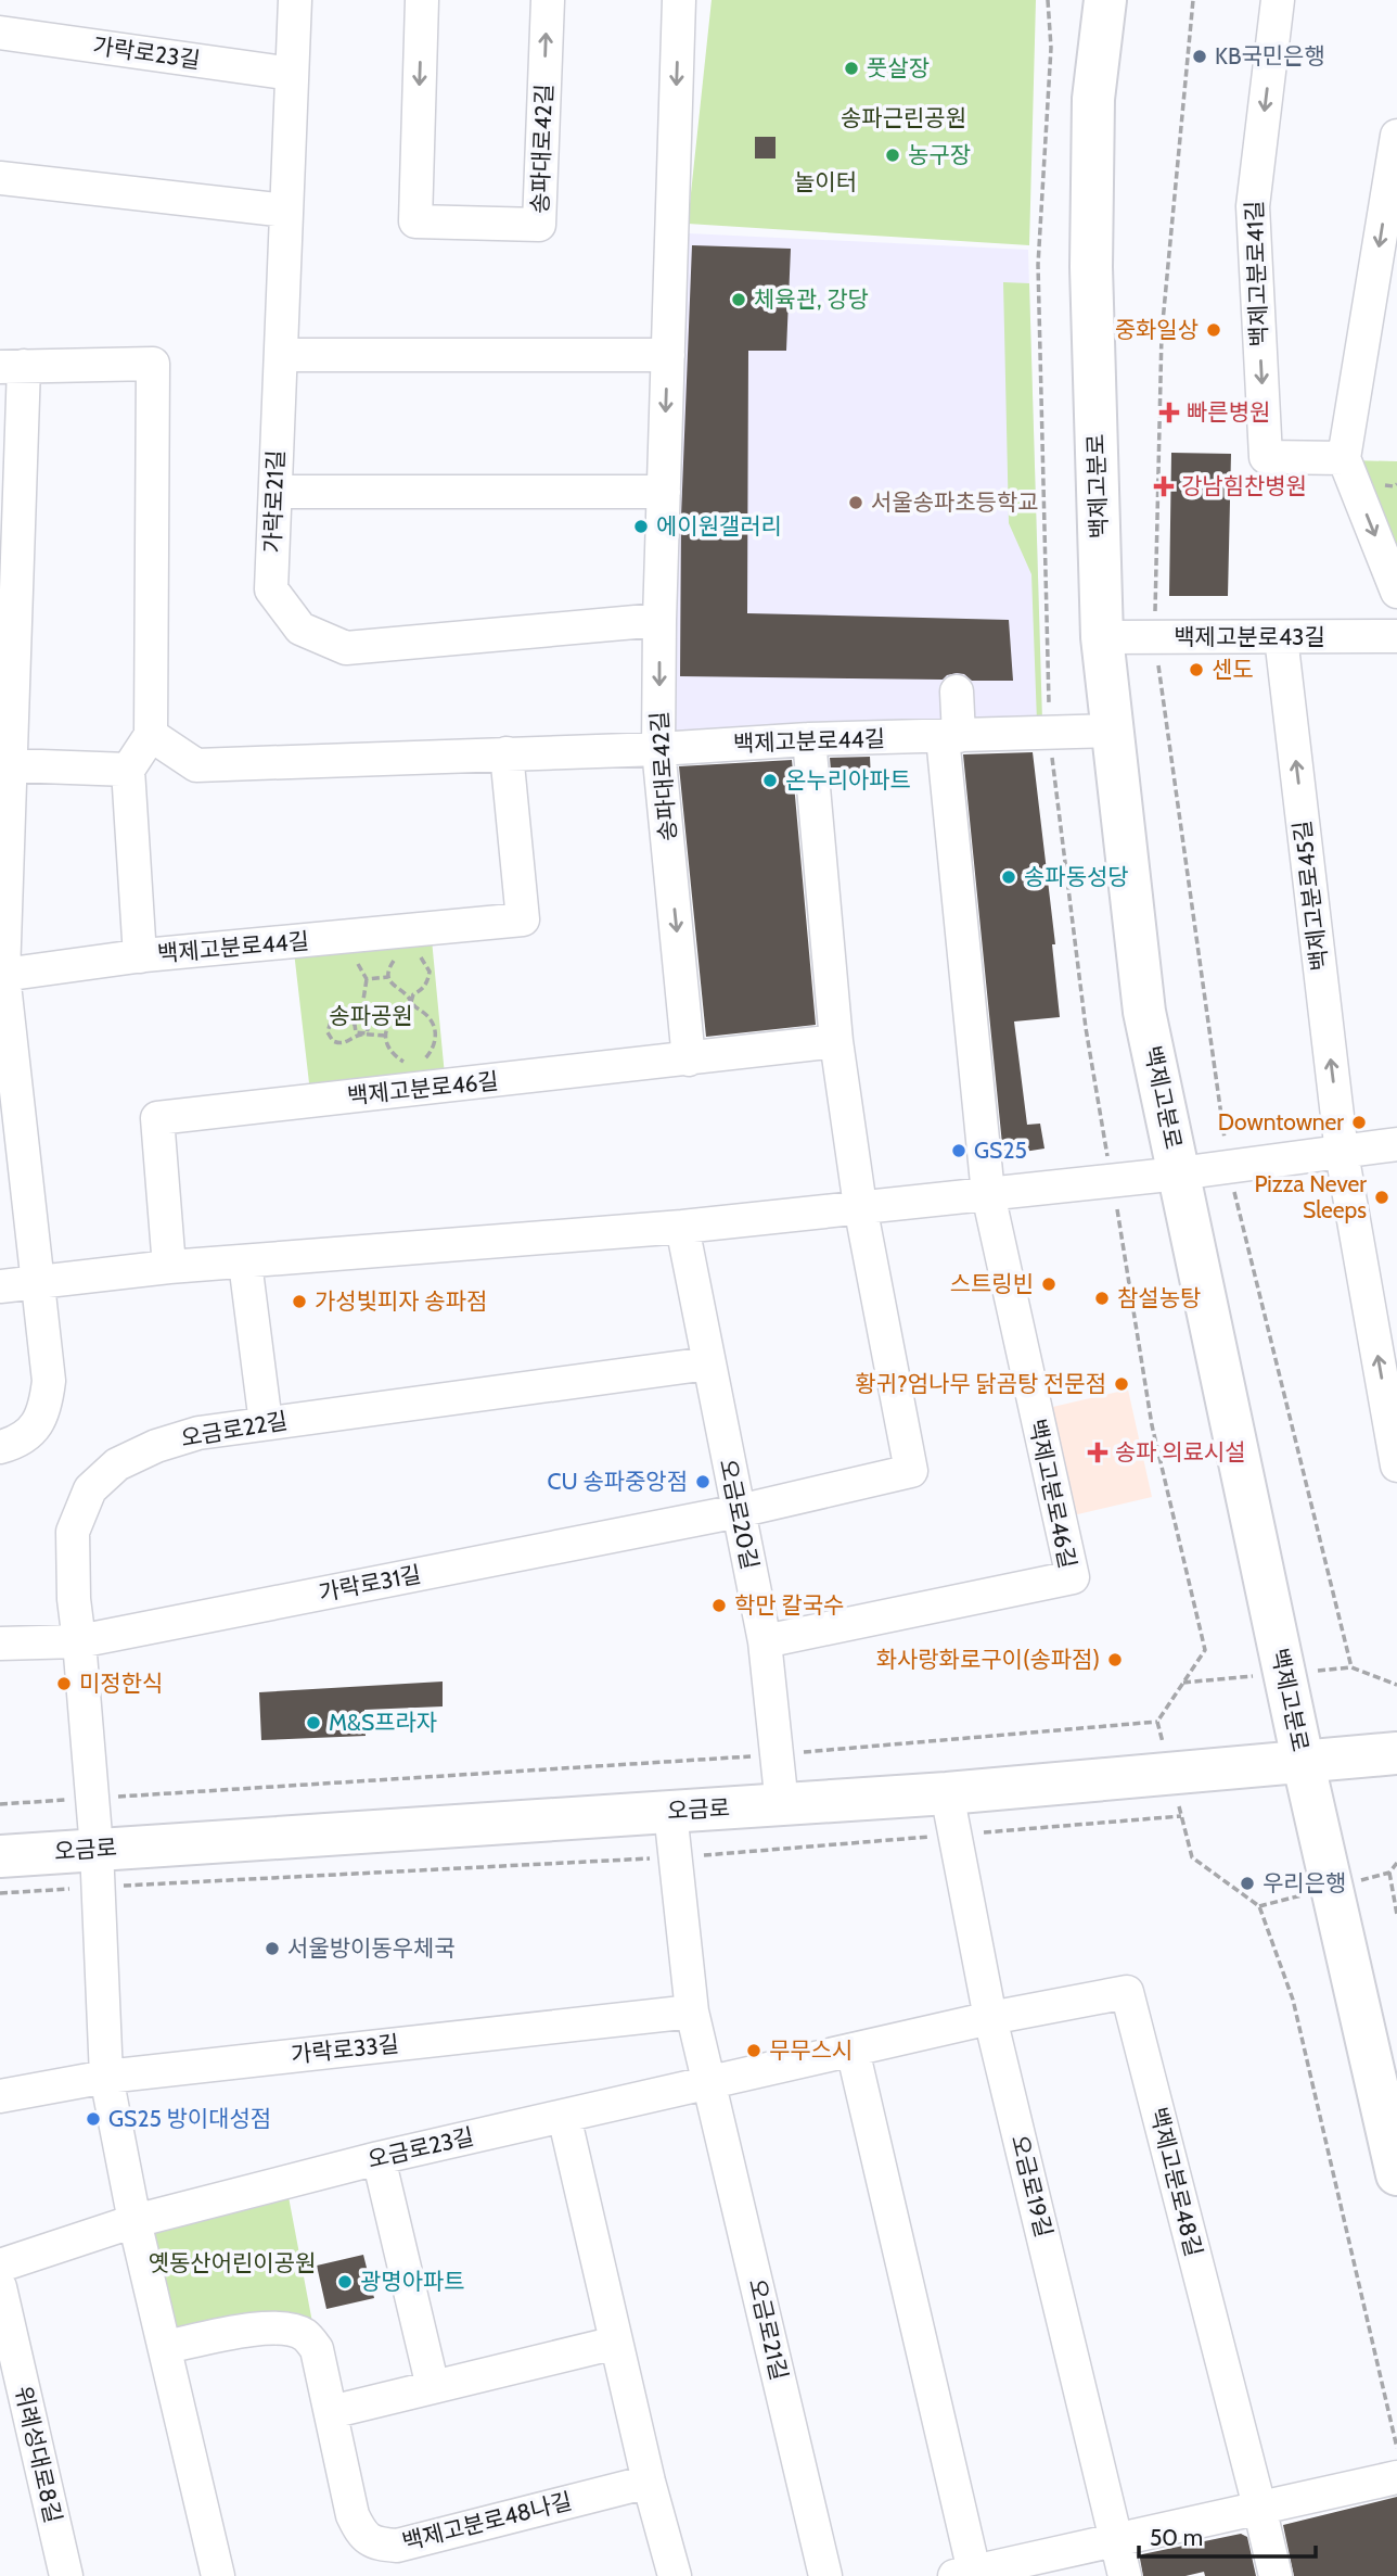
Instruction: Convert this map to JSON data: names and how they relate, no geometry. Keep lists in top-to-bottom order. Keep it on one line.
{"streets":{"main road":["백제고분로","오금로"],"street":["가락로23길","송파대로42길","백제고분로41길","가락로21길","백제고분로43길","백제고분로44길","백제고분로45길","백제고분로46길","오금로22길","오금로20길","가락로31길","가락로33길","오금로23길","백제고분로48길","오금로19길","오금로21길","위례성대로8길","백제고분로48나길"]},"crossings":[["가락로23길","가락로21길"],["송파대로42길","가락로21길"],["송파대로42길","백제고분로44길"],["송파대로42길","백제고분로46길"],["백제고분로","백제고분로43길"],["백제고분로","백제고분로44길"],["백제고분로","오금로"],["백제고분로43길","백제고분로45길"],["백제고분로44길","백제고분로46길"],["백제고분로46길","오금로20길"],["오금로22길","오금로20길"],["오금로22길","가락로31길"],["오금로22길","오금로"],["오금로20길","가락로31길"],["오금로20길","오금로"],["오금로","오금로19길"],["오금로","오금로21길"],["가락로33길","오금로21길"],["오금로23길","오금로21길"],["백제고분로48길","오금로19길"]],"one_way":["백제고분로41길","백제고분로45길"],"parks":["송파근린공원","놀이터","송파공원","옛동산어린이공원"],"places":{"other":["KB국민은행","풋살장","농구장","체육관, 강당","중화일상","서울송파초등학교","에이원갤러리","센도","온누리아파트","송파동성당","Downtowner","GS25","Pizza Never Sleeps","스트링빈","참설농탕","가성빛피자 송파점","황귀?엄나무 닭곰탕 전문점","CU 송파중앙점","학만 칼국수","화사랑화로구이(송파점)","미정한식","M&S프라자","우리은행","서울방이동우체국","무무스시","GS25 방이대성점","광명아파트"],"health":["빠른병원","강남힘찬병원","송파 의료시설"]},"scale_bar":"50 m"}
